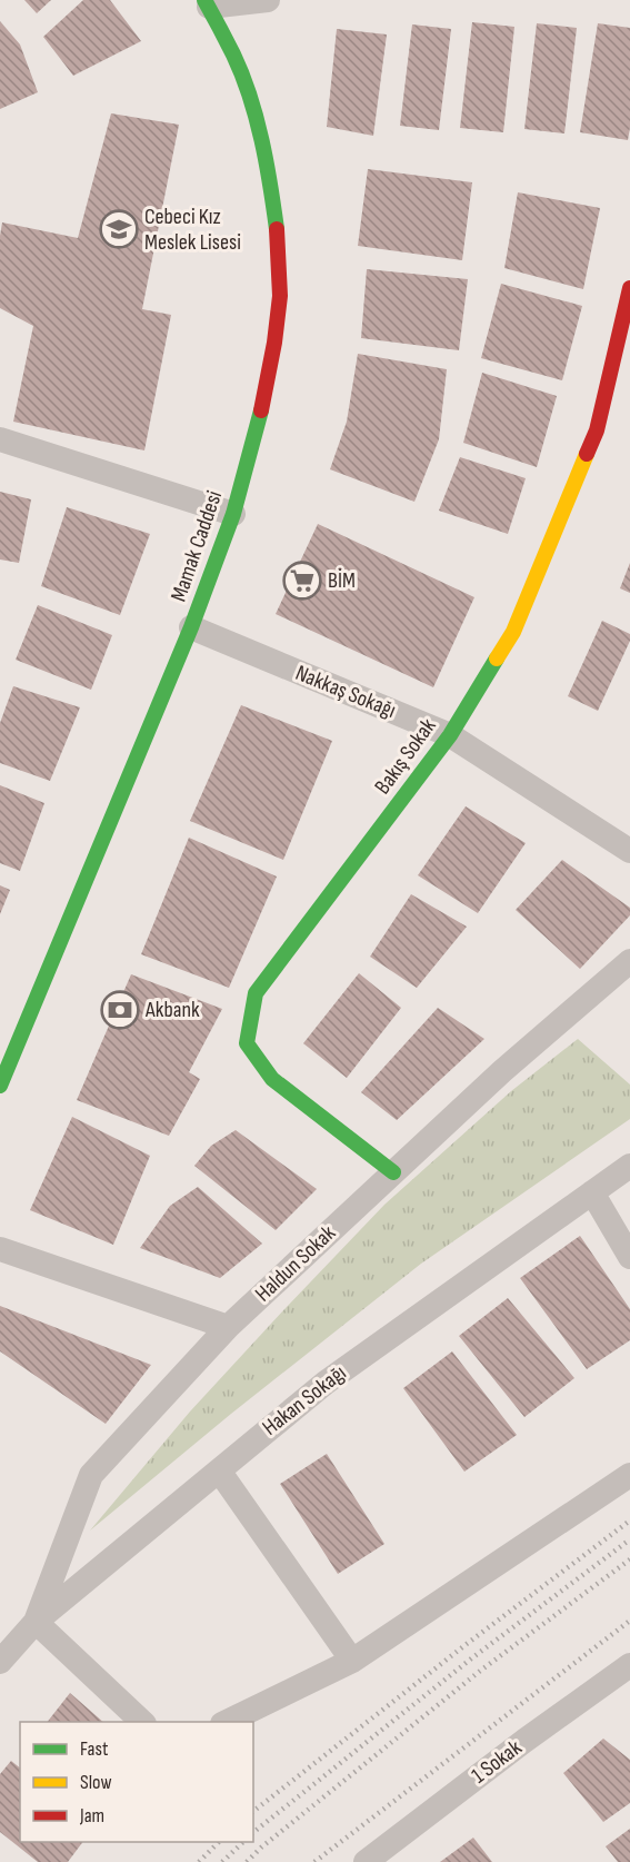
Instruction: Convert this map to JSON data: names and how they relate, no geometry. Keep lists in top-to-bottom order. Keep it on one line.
{"streets":{"main road":["Mamak Caddesi","Bakış Sokak"],"street":["Nakkaş Sokağı","Haldun Sokak","Hakan Sokağı","1 Sokak"]},"crossings":[["Mamak Caddesi","Nakkaş Sokağı"],["Nakkaş Sokağı","Bakış Sokak"],["Bakış Sokak","Haldun Sokak"],["Haldun Sokak","Hakan Sokağı"]],"places":{"school or university":["Cebeci Kız Meslek Lisesi"],"supermarket":["BİM"],"bank":["Akbank"]},"legend":["Fast","Slow","Jam"]}
